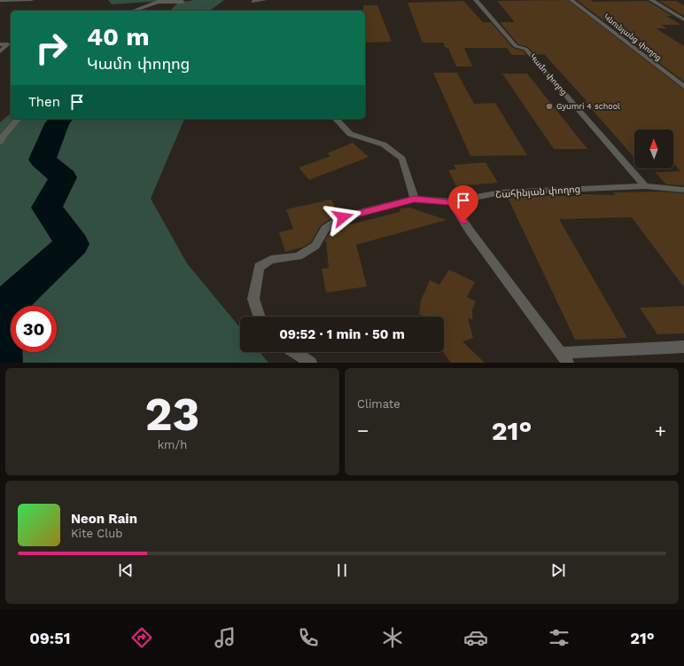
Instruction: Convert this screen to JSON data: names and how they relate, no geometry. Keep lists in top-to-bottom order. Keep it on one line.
{"streets":{"street":["Կնունյանց փողոց","Կամո փողոց","Շահինյան փողոց"]},"crossings":[["Կամո փողոց","Շահինյան փողոց"]],"places":["Gyumri 4 school"],"north":"top","page":{"turn":["40 m","Կամո փողոց"],"then":"Then","limit":"30","trip":"09:52 · 1 min · 50 m","tile":[["23","km/h"],"Climate"],"heat":["−","21°","+"],"song":["Neon Rain","Kite Club"],"tabs":["09:51","21°"]}}
